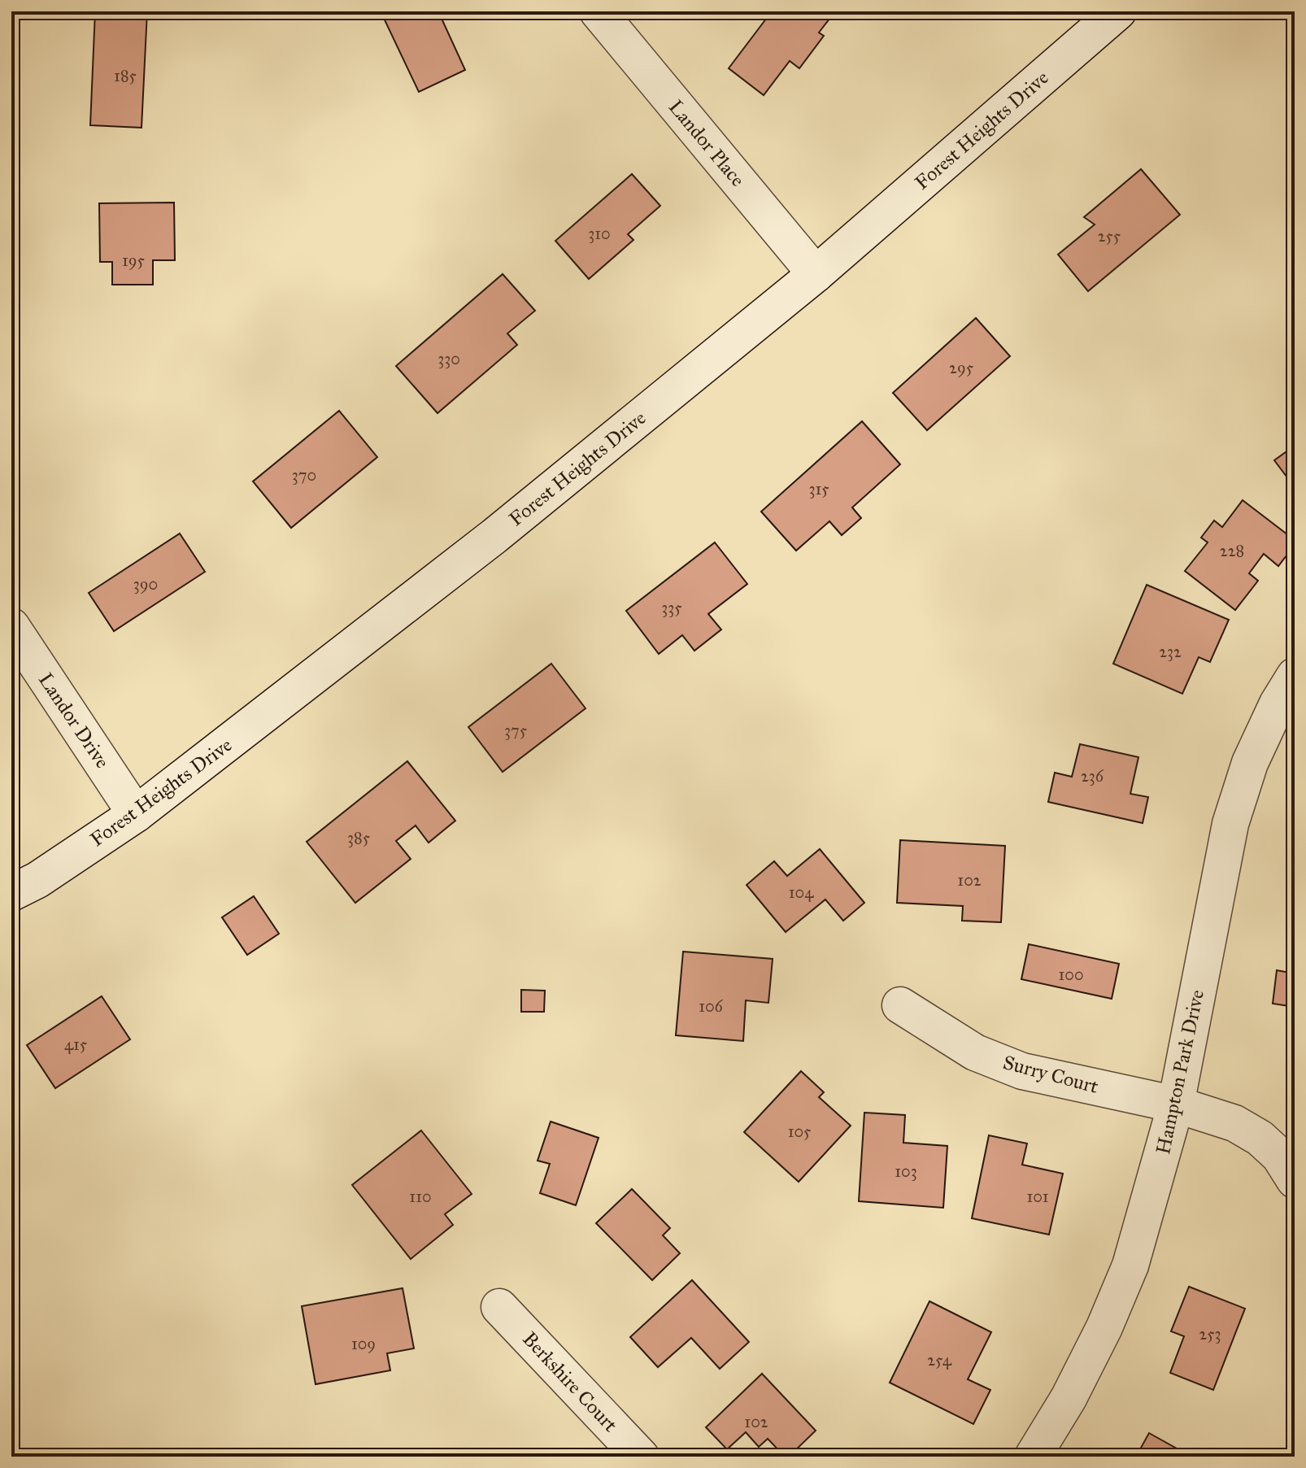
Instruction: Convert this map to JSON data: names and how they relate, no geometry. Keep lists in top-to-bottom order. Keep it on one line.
{"streets":{"street":["Forest Heights Drive","Landor Place","Landor Drive","Hampton Park Drive","Surry Court","Berkshire Court"]},"crossings":[["Forest Heights Drive","Landor Place"],["Forest Heights Drive","Landor Drive"],["Hampton Park Drive","Surry Court"]],"house_numbers":["185","310","255","195","330","295","370","315","228","390","335","232","375","236","385","102","104","100","106","415","105","103","110","101","253","109","254","102"]}
